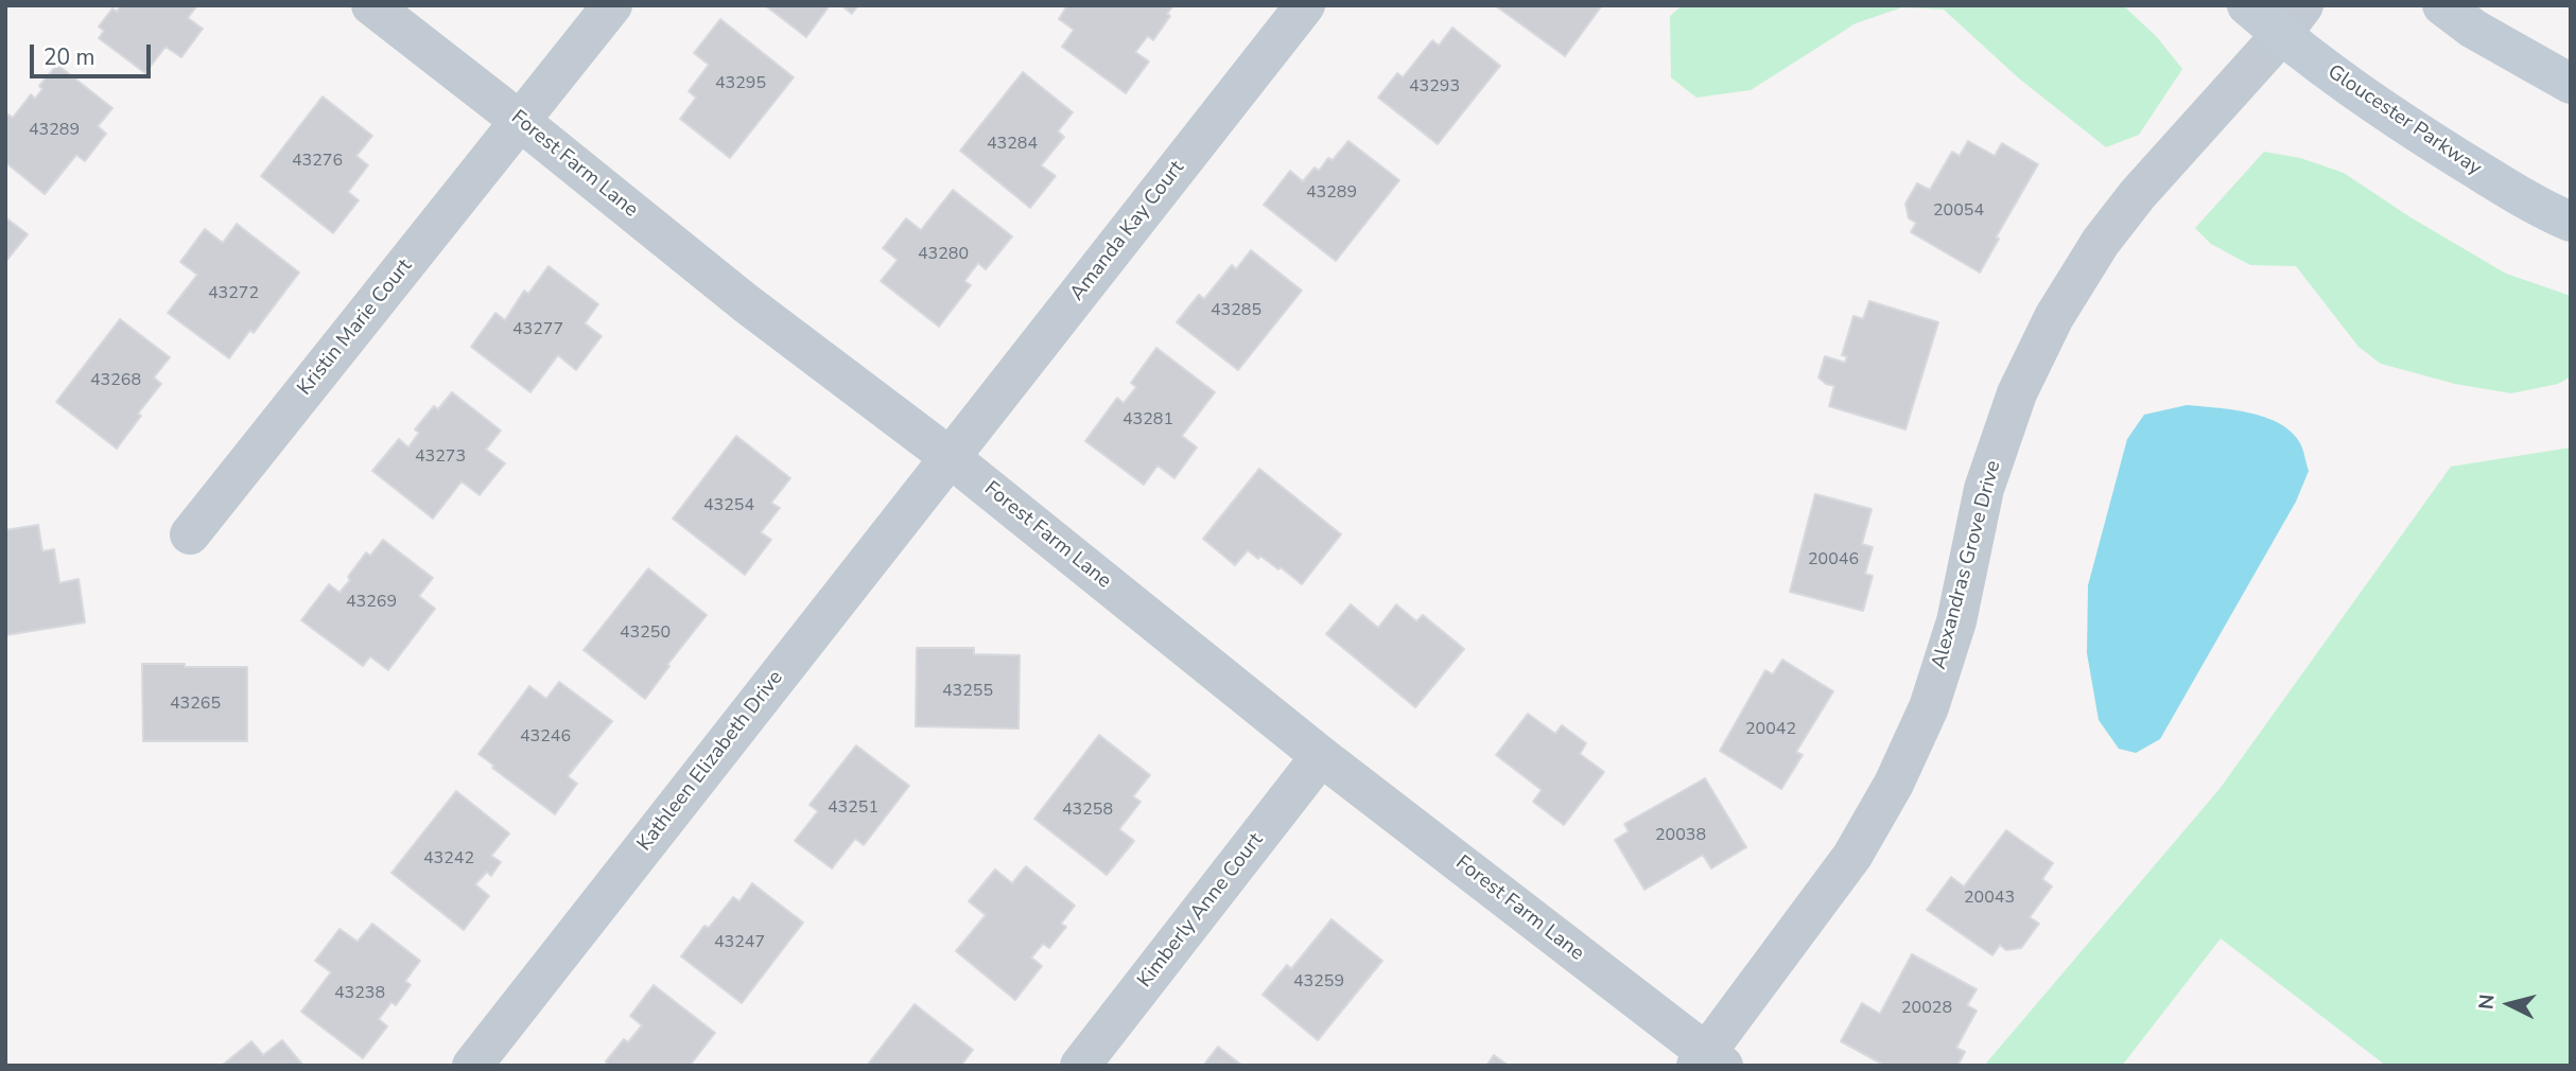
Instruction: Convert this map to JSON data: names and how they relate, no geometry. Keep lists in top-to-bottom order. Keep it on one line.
{"streets":{"main road":["Gloucester Parkway"],"street":["Forest Farm Lane","Amanda Kay Court","Kristin Marie Court","Alexandras Grove Drive","Kathleen Elizabeth Drive","Kimberly Anne Court"]},"crossings":[["Gloucester Parkway","Alexandras Grove Drive"],["Forest Farm Lane","Amanda Kay Court"],["Forest Farm Lane","Kristin Marie Court"],["Forest Farm Lane","Alexandras Grove Drive"],["Forest Farm Lane","Kathleen Elizabeth Drive"],["Forest Farm Lane","Kimberly Anne Court"],["Amanda Kay Court","Kathleen Elizabeth Drive"]],"house_numbers":["43295","43293","43289","43284","43276","43289","20054","43280","43272","43285","43277","43268","43281","43273","43254","20046","43269","43250","43255","43265","20042","43246","43251","43258","20038","43242","20043","43247","43259","43238","20028"],"scale_bar":"20 m","north":"left"}
